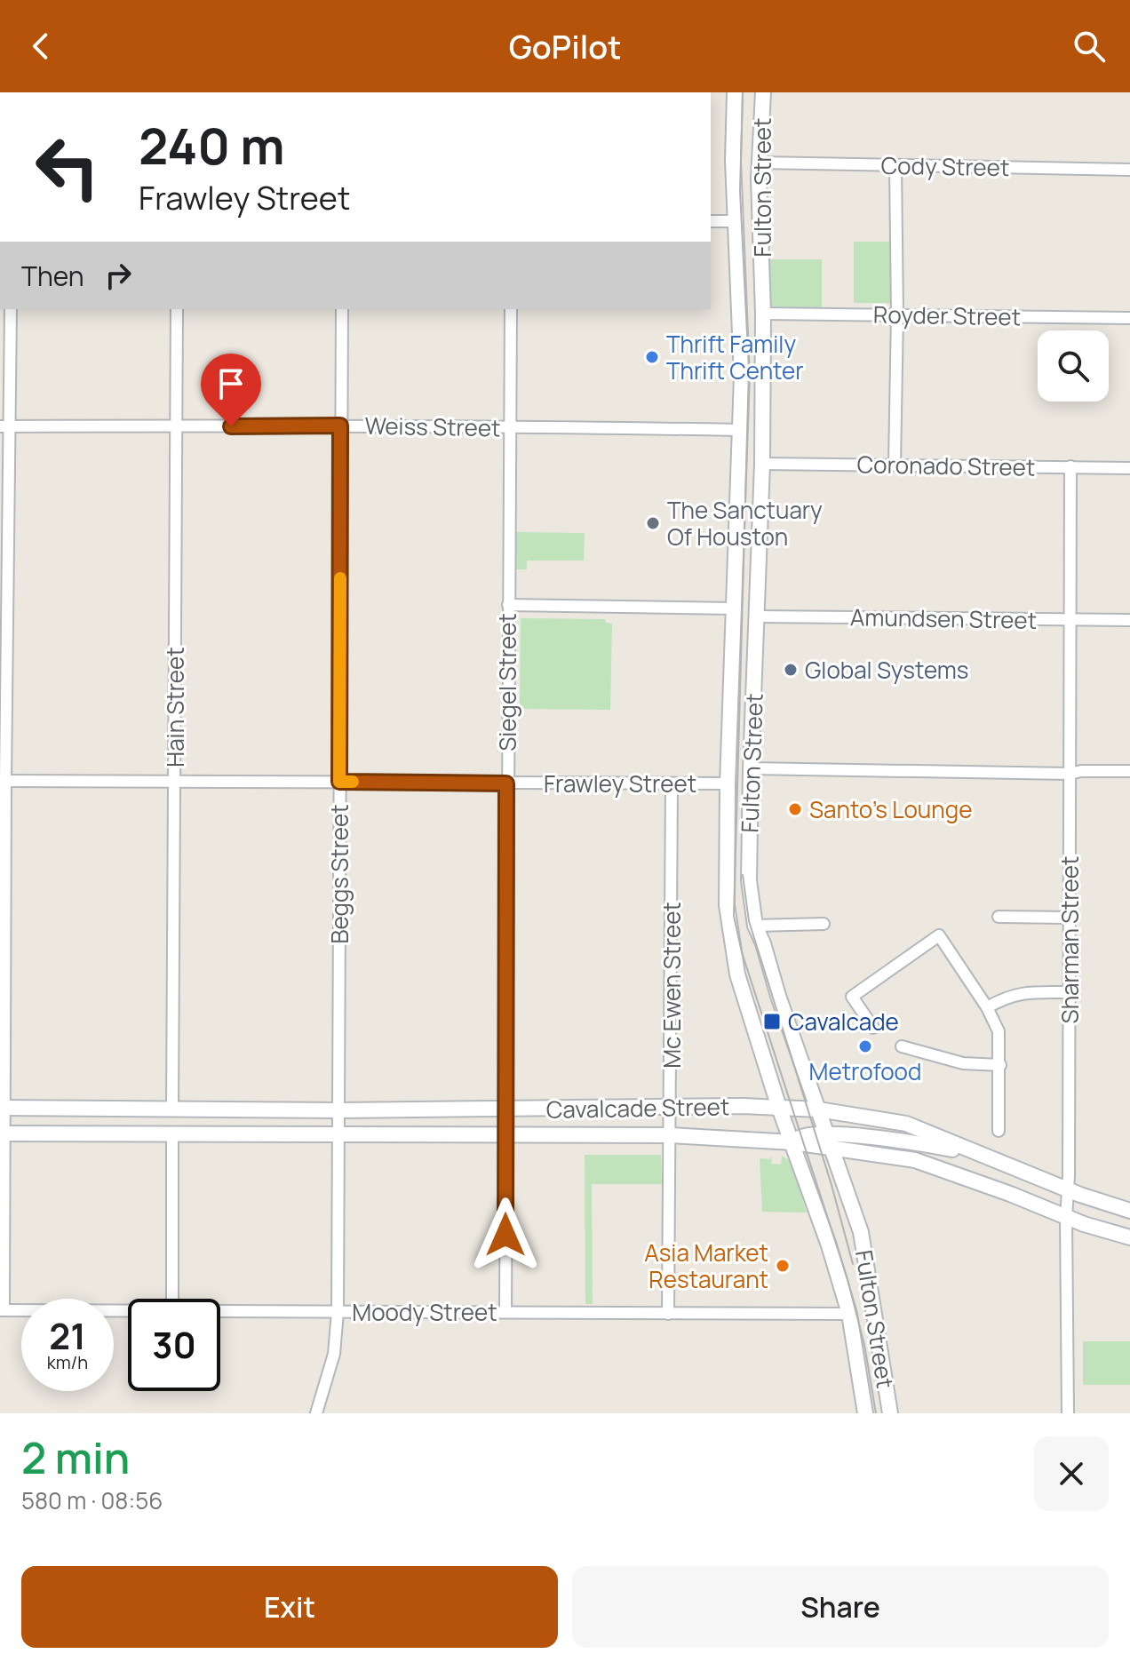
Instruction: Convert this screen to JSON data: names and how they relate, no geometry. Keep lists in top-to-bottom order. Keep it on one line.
{"streets":{"main road":["Fulton Street","Cavalcade Street"],"street":["Cody Street","Royder Street","Weiss Street","Coronado Street","Amundsen Street","Siegel Street","Hain Street","Frawley Street","Beggs Street","Sharman Street","Mc Ewen Street","Moody Street"]},"crossings":[["Cody Street","Fulton Street"],["Fulton Street","Royder Street"],["Fulton Street","Weiss Street"],["Fulton Street","Coronado Street"],["Fulton Street","Amundsen Street"],["Fulton Street","Frawley Street"],["Fulton Street","Cavalcade Street"],["Fulton Street","Moody Street"],["Weiss Street","Siegel Street"],["Weiss Street","Hain Street"],["Weiss Street","Beggs Street"],["Coronado Street","Sharman Street"],["Amundsen Street","Sharman Street"],["Siegel Street","Frawley Street"],["Siegel Street","Cavalcade Street"],["Siegel Street","Moody Street"],["Hain Street","Frawley Street"],["Hain Street","Cavalcade Street"],["Frawley Street","Beggs Street"],["Frawley Street","Mc Ewen Street"],["Beggs Street","Cavalcade Street"],["Beggs Street","Moody Street"],["Sharman Street","Cavalcade Street"],["Mc Ewen Street","Cavalcade Street"],["Mc Ewen Street","Moody Street"]],"places":{"other":["Thrift Family Thrift Center","The Sanctuary Of Houston","Global Systems","Santo's Lounge","Metrofood","Asia Market Restaurant"],"transit":["Cavalcade"]},"page":{"header":"GoPilot","turn":["240 m","Frawley Street"],"then":"Then","speed":"21 km/h","limit":"30","heading":["2 min","580 m · 08:56"],"buttons":["Exit","Share"]}}
